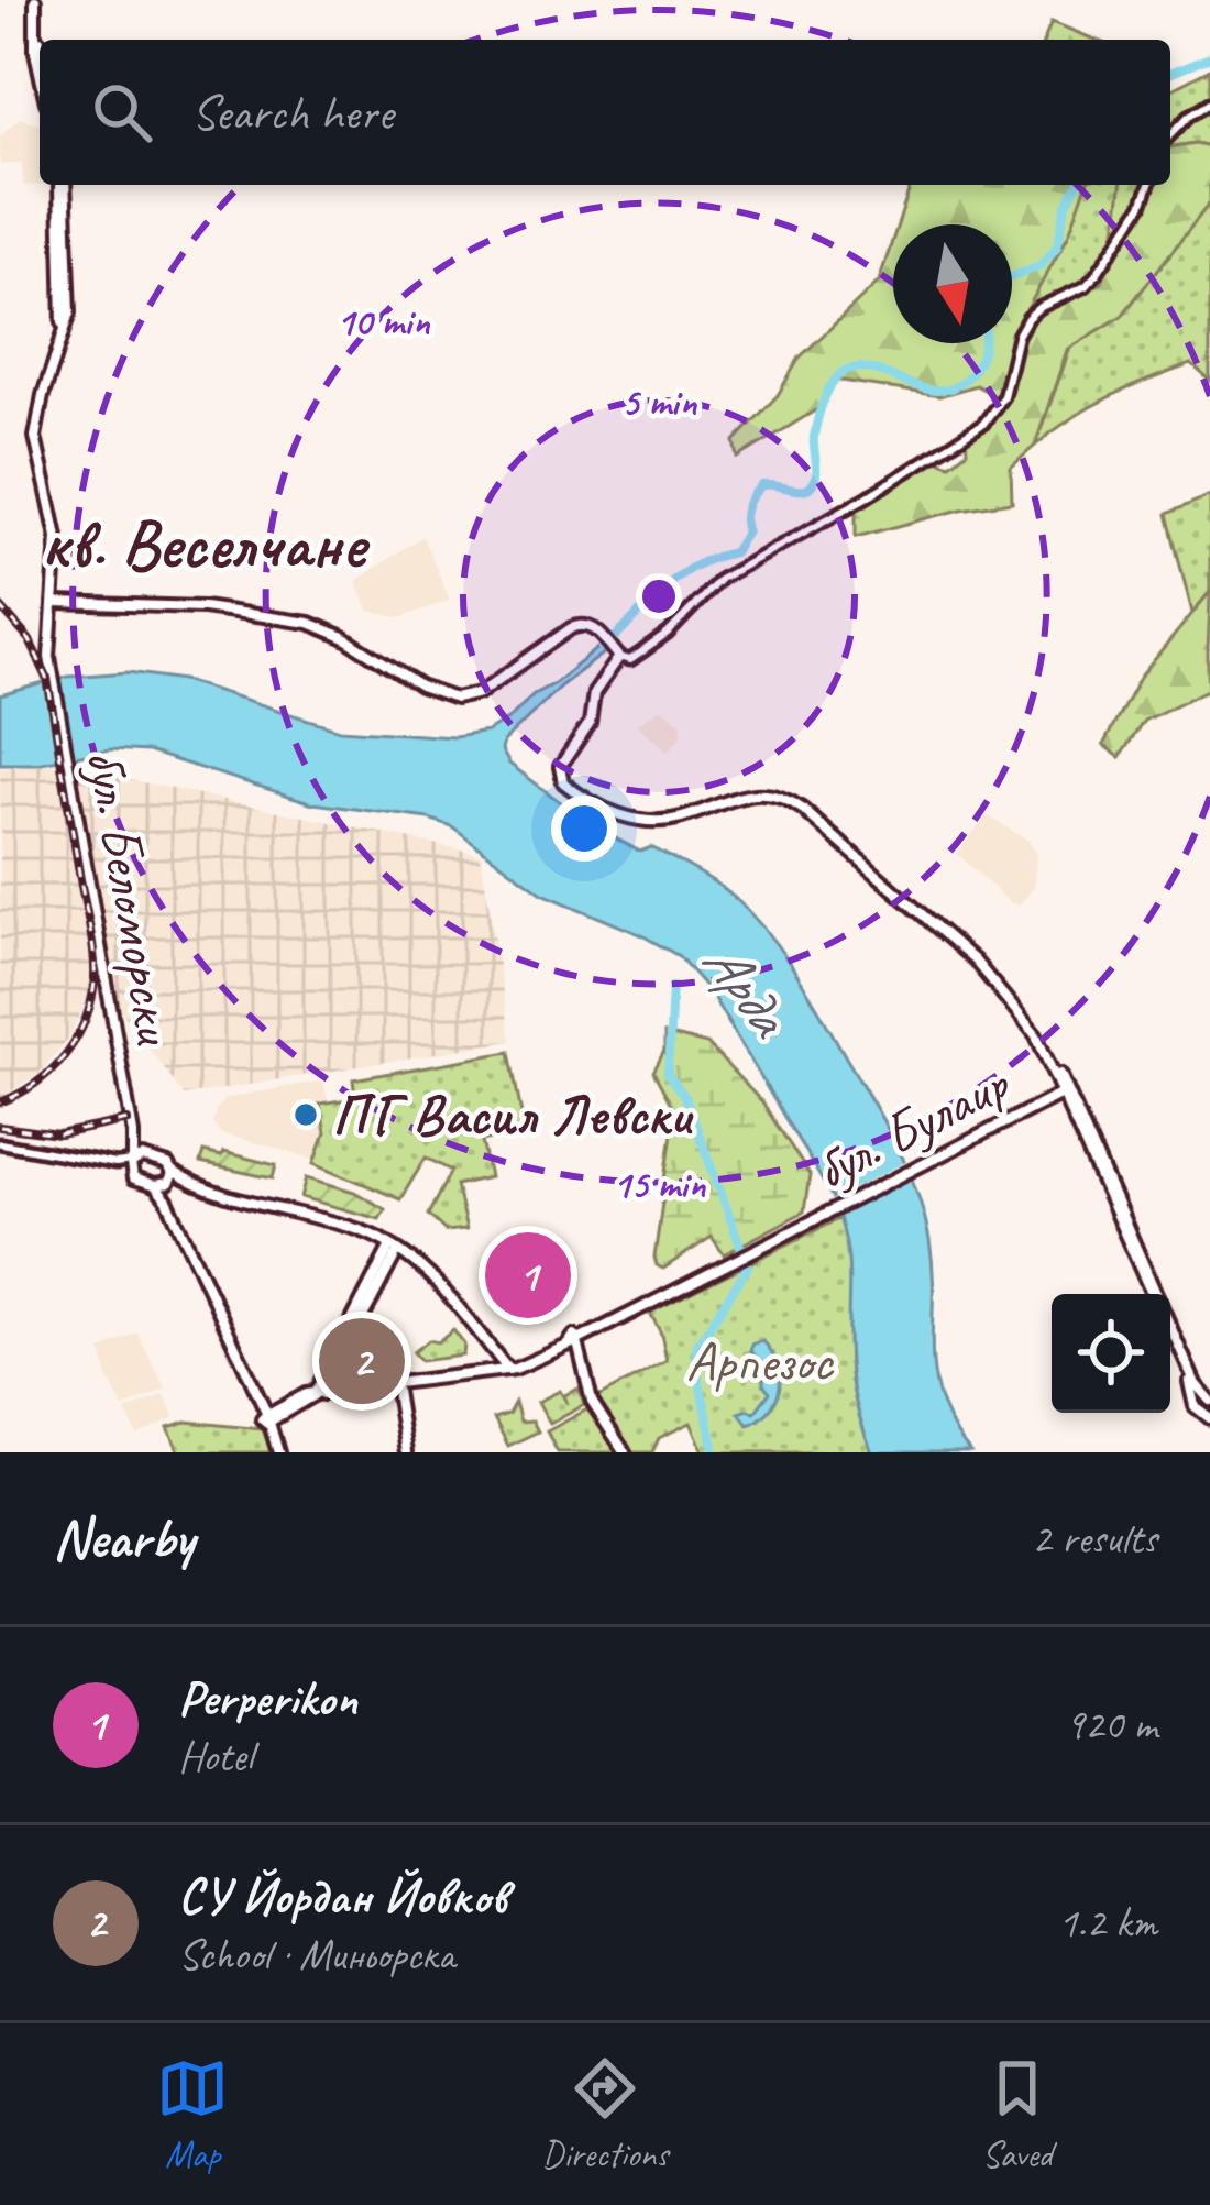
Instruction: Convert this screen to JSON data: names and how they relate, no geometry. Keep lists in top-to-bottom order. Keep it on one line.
{"streets":{"main road":["бул. Беломорски","бул. Булаир"]},"districts":["кв. Веселчане"],"water":["Арда"],"parks":["Арпезос"],"places":["ПГ Васил Левски"],"north":"bottom","page":{"search":"Search here","pins":["1","2"],"heading":["Nearby","2 results"],"list":[{"mark":"1","name":"Perperikon","note":"Hotel","value":"920 m"},{"mark":"2","name":"СУ Йордан Йовков","note":"School · Миньорска","value":"1.2 km"}],"nav":["Map","Directions","Saved"]},"rings":["10 min","5 min","15 min"]}
